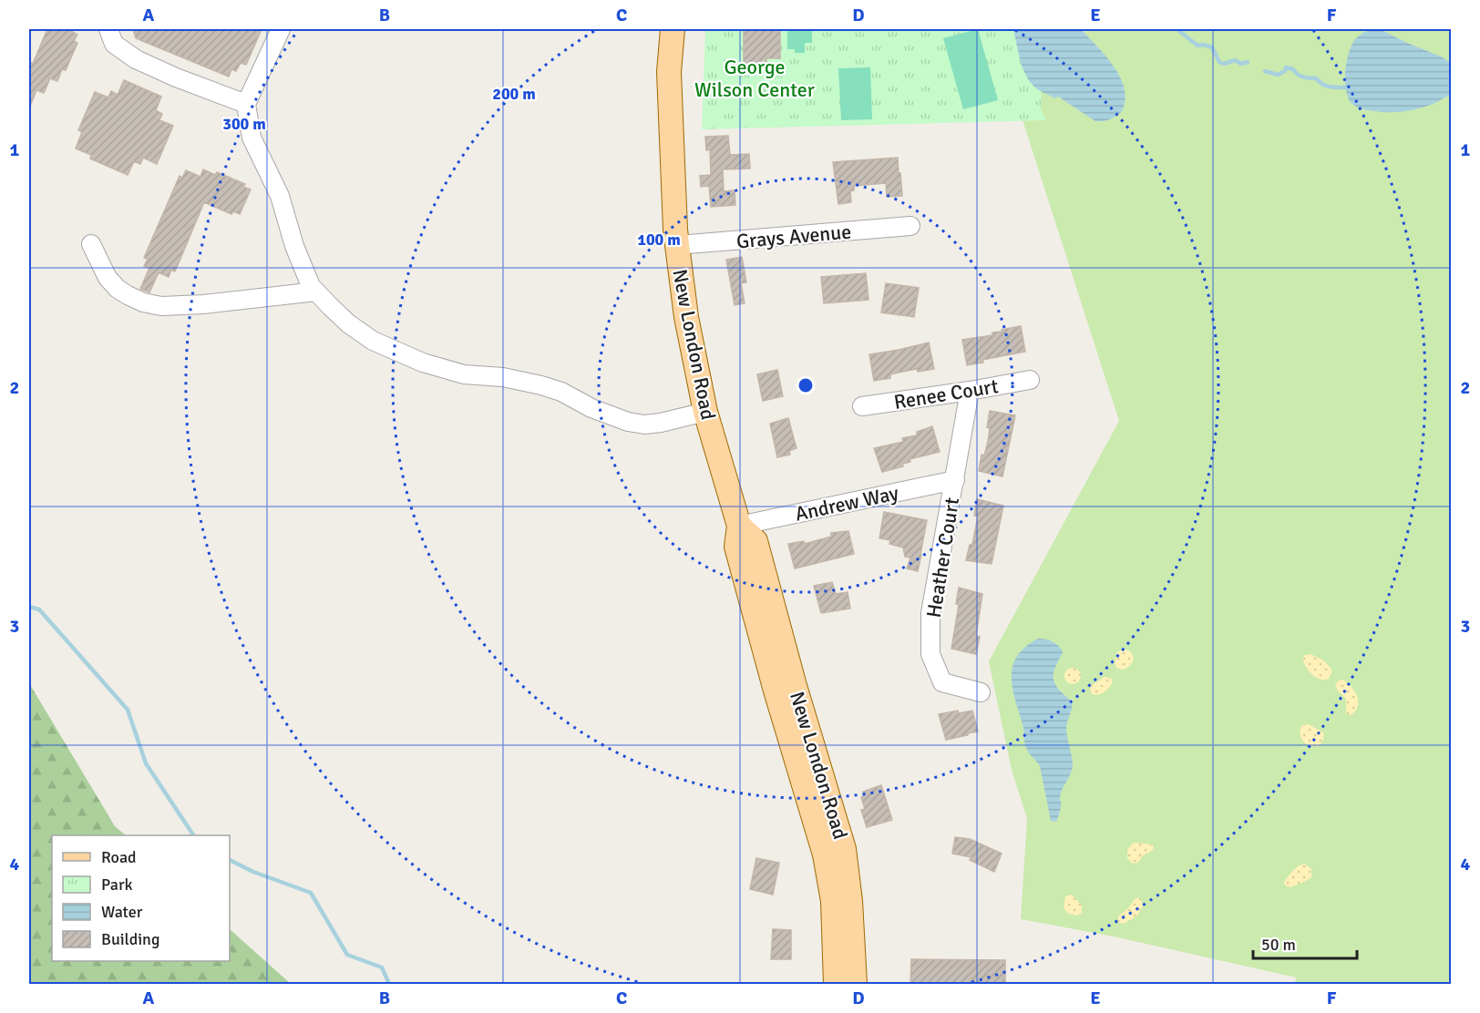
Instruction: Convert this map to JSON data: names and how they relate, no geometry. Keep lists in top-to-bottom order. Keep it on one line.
{"streets":{"main road":["New London Road"],"street":["Grays Avenue","Renee Court","Andrew Way","Heather Court"]},"crossings":[["Grays Avenue","New London Road"],["New London Road","Andrew Way"],["Renee Court","Heather Court"],["Andrew Way","Heather Court"]],"parks":["George Wilson Center"],"legend":["Road","Park","Water","Building"],"scale_bar":"50 m","grid":{"columns":["A","B","C","D","E","F"],"rows":["1","2","3","4"]},"rings":["200 m","300 m","100 m"]}
